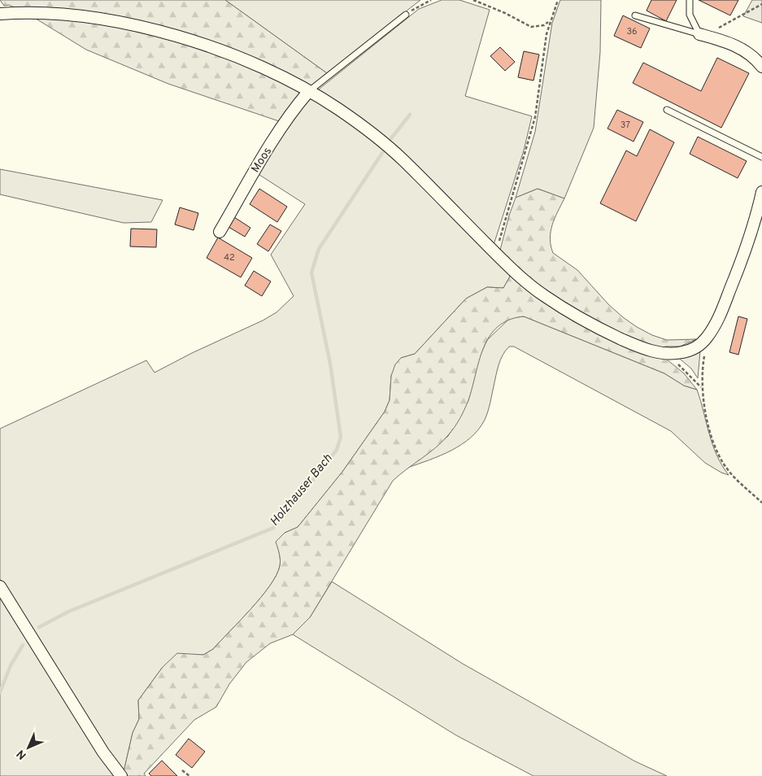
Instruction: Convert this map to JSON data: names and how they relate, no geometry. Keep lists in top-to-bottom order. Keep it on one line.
{"streets":{"street":["Moos"]},"water":["Holzhauser Bach"],"house_numbers":["36","37","42"],"north":"bottom left"}
